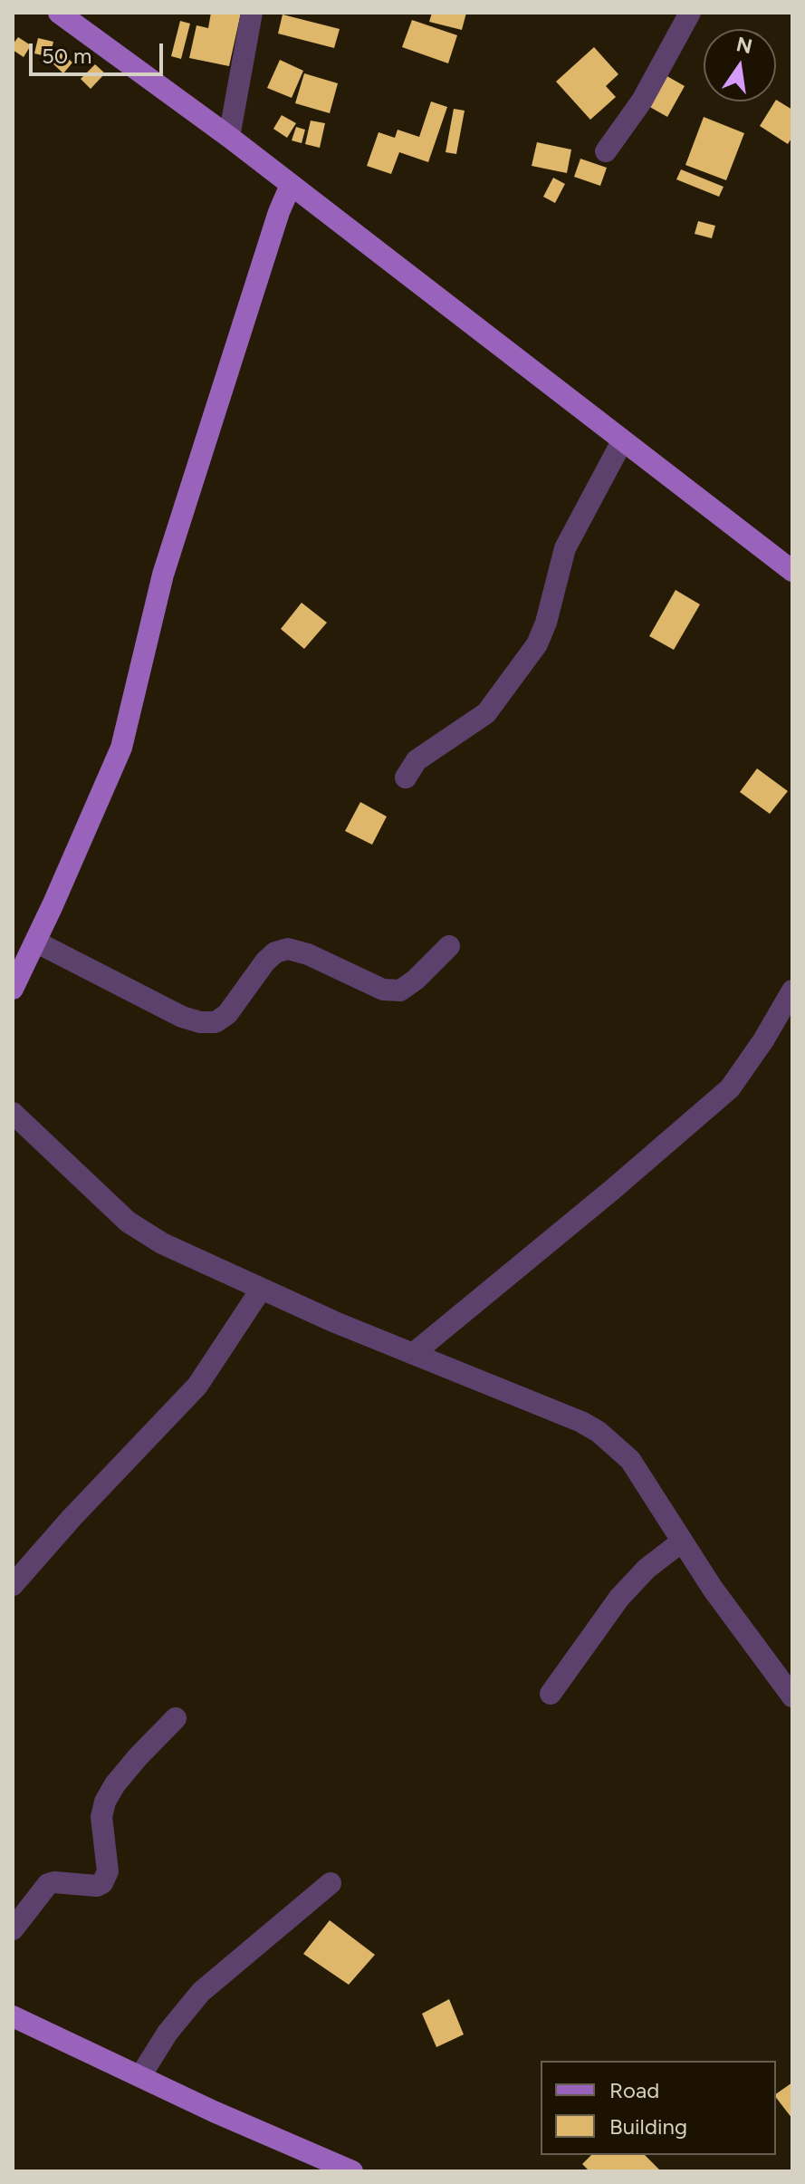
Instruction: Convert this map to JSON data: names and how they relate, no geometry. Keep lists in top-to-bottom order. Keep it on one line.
{"legend":["Road","Building"],"scale_bar":"50 m","north":"top"}
